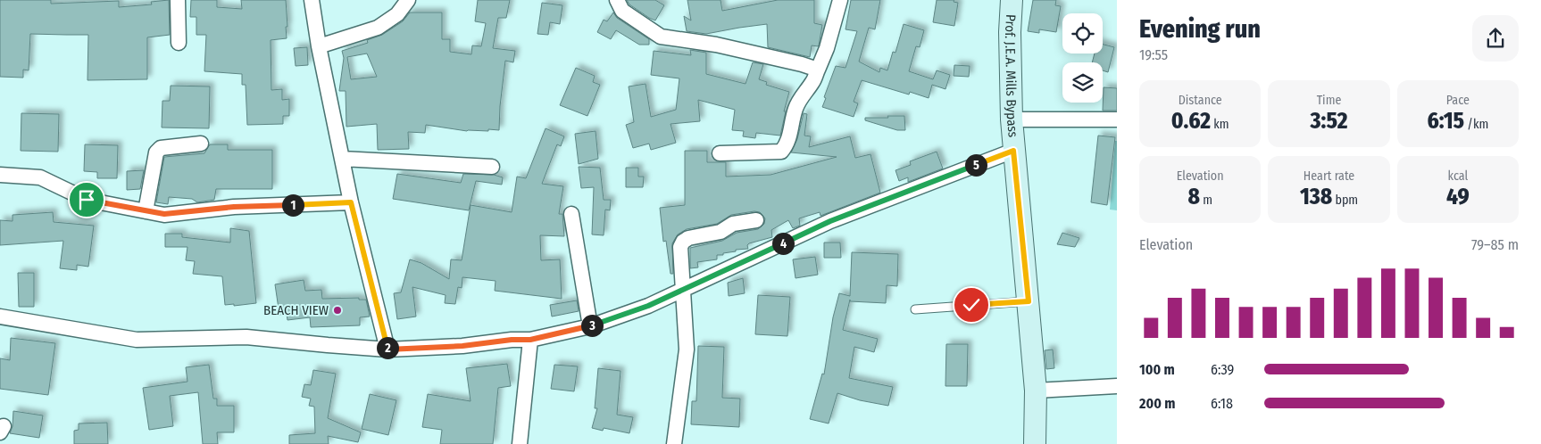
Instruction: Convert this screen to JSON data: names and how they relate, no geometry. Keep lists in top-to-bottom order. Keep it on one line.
{"streets":{"street":["Prof. J.E.A. Mills Bypass"]},"places":["BEACH VIEW"],"page":{"heading":["Evening run","19:55"],"stats":[["Distance","0.62 km"],["Time","3:52"],["Pace","6:15 /km"],["Elevation","8 m"],["Heart rate","138 bpm"],["kcal","49"]],"pins":["5","1","4","3","2"],"chart":["Elevation","79–85 m"],"list":[{"name":"100 m","note":"6:39"},{"name":"200 m","note":"6:18"}]}}
